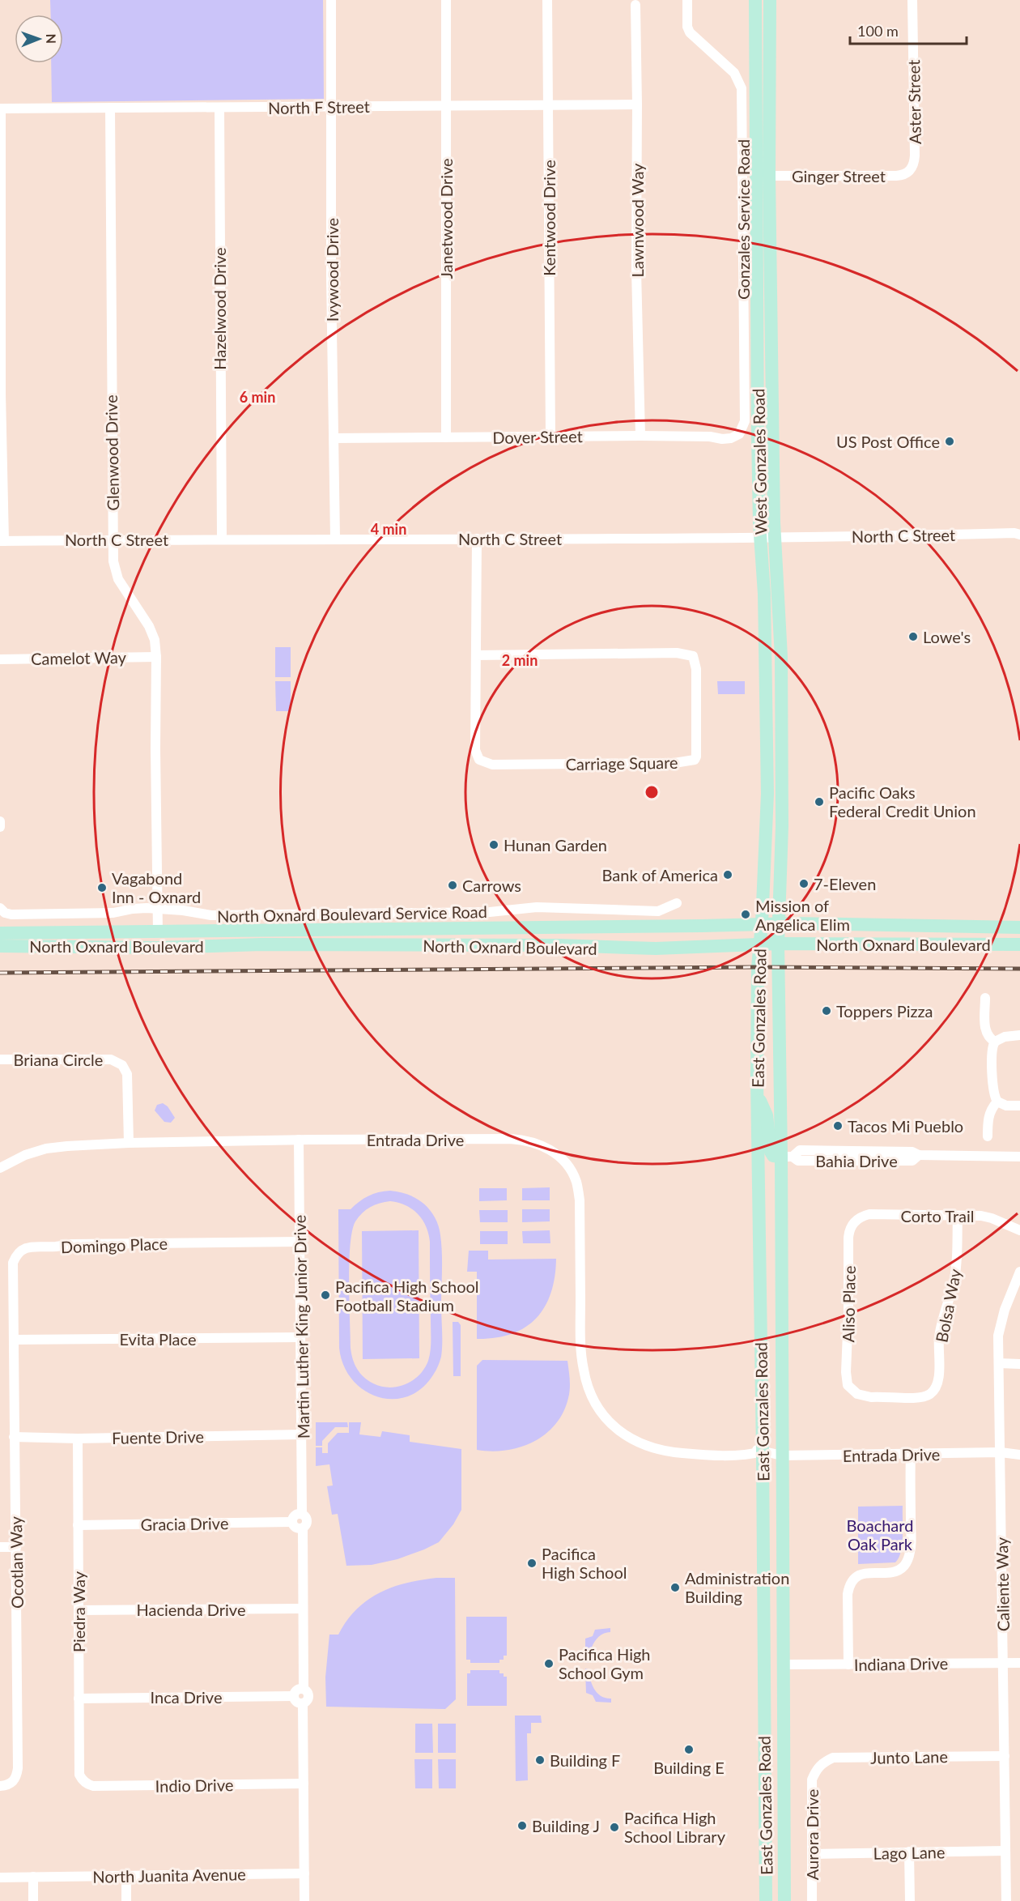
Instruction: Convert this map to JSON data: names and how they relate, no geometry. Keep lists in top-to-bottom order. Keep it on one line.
{"streets":{"main road":["West Gonzales Road","North Oxnard Boulevard","East Gonzales Road"],"street":["Aster Street","North F Street","Ginger Street","Kentwood Drive","Janetwood Drive","Gonzales Service Road","Lawnwood Way","Ivywood Drive","Hazelwood Drive","Dover Street","Glenwood Drive","North C Street","Camelot Way","Carriage Square","North Oxnard Boulevard Service Road","Briana Circle","Entrada Drive","Bahia Drive","Corto Trail","Domingo Place","Aliso Place","Bolsa Way","Martin Luther King Junior Drive","Evita Place","Fuente Drive","Gracia Drive","Ocotlan Way","Caliente Way","Hacienda Drive","Piedra Way","Indiana Drive","Inca Drive","Junto Lane","Indio Drive","Aurora Drive","Lago Lane","North Juanita Avenue"]},"crossings":[["Aster Street","Ginger Street"],["North F Street","Kentwood Drive"],["North F Street","Janetwood Drive"],["North F Street","Lawnwood Way"],["North F Street","Ivywood Drive"],["North F Street","Hazelwood Drive"],["North F Street","Glenwood Drive"],["Ginger Street","West Gonzales Road"],["Kentwood Drive","Dover Street"],["Janetwood Drive","Dover Street"],["Gonzales Service Road","Dover Street"],["Lawnwood Way","Dover Street"],["Ivywood Drive","Dover Street"],["Ivywood Drive","North C Street"],["Hazelwood Drive","North C Street"],["Glenwood Drive","North C Street"],["Glenwood Drive","Camelot Way"],["Glenwood Drive","North Oxnard Boulevard Service Road"],["Glenwood Drive","North Oxnard Boulevard"],["West Gonzales Road","North C Street"],["West Gonzales Road","North Oxnard Boulevard"],["West Gonzales Road","East Gonzales Road"],["North C Street","Carriage Square"],["North Oxnard Boulevard","East Gonzales Road"],["East Gonzales Road","Entrada Drive"],["East Gonzales Road","Bahia Drive"],["East Gonzales Road","Indiana Drive"],["Briana Circle","Entrada Drive"],["Entrada Drive","Martin Luther King Junior Drive"],["Entrada Drive","Caliente Way"],["Corto Trail","Aliso Place"],["Corto Trail","Bolsa Way"],["Domingo Place","Martin Luther King Junior Drive"],["Domingo Place","Evita Place"],["Domingo Place","Ocotlan Way"],["Aliso Place","Bolsa Way"],["Martin Luther King Junior Drive","Evita Place"],["Martin Luther King Junior Drive","Fuente Drive"],["Martin Luther King Junior Drive","Gracia Drive"],["Evita Place","Ocotlan Way"],["Fuente Drive","Ocotlan Way"],["Fuente Drive","Piedra Way"],["Gracia Drive","Piedra Way"],["Caliente Way","Indiana Drive"],["Caliente Way","Junto Lane"],["Caliente Way","Lago Lane"],["Hacienda Drive","Piedra Way"],["Piedra Way","Inca Drive"],["Piedra Way","Indio Drive"],["Junto Lane","Aurora Drive"],["Aurora Drive","Lago Lane"]],"parks":["Boachard Oak Park"],"places":["US Post Office","Lowe's","Pacific Oaks Federal Credit Union","Hunan Garden","Bank of America","7-Eleven","Carrows","Vagabond Inn - Oxnard","Mission of Angelica Elim","Toppers Pizza","Tacos Mi Pueblo","Pacifica High School Football Stadium","Pacifica High School","Administration Building","Pacifica High School Gym","Building E","Building F","Building J","Pacifica High School Library"],"scale_bar":"100 m","north":"right","rings":["6 min","4 min","2 min"]}
